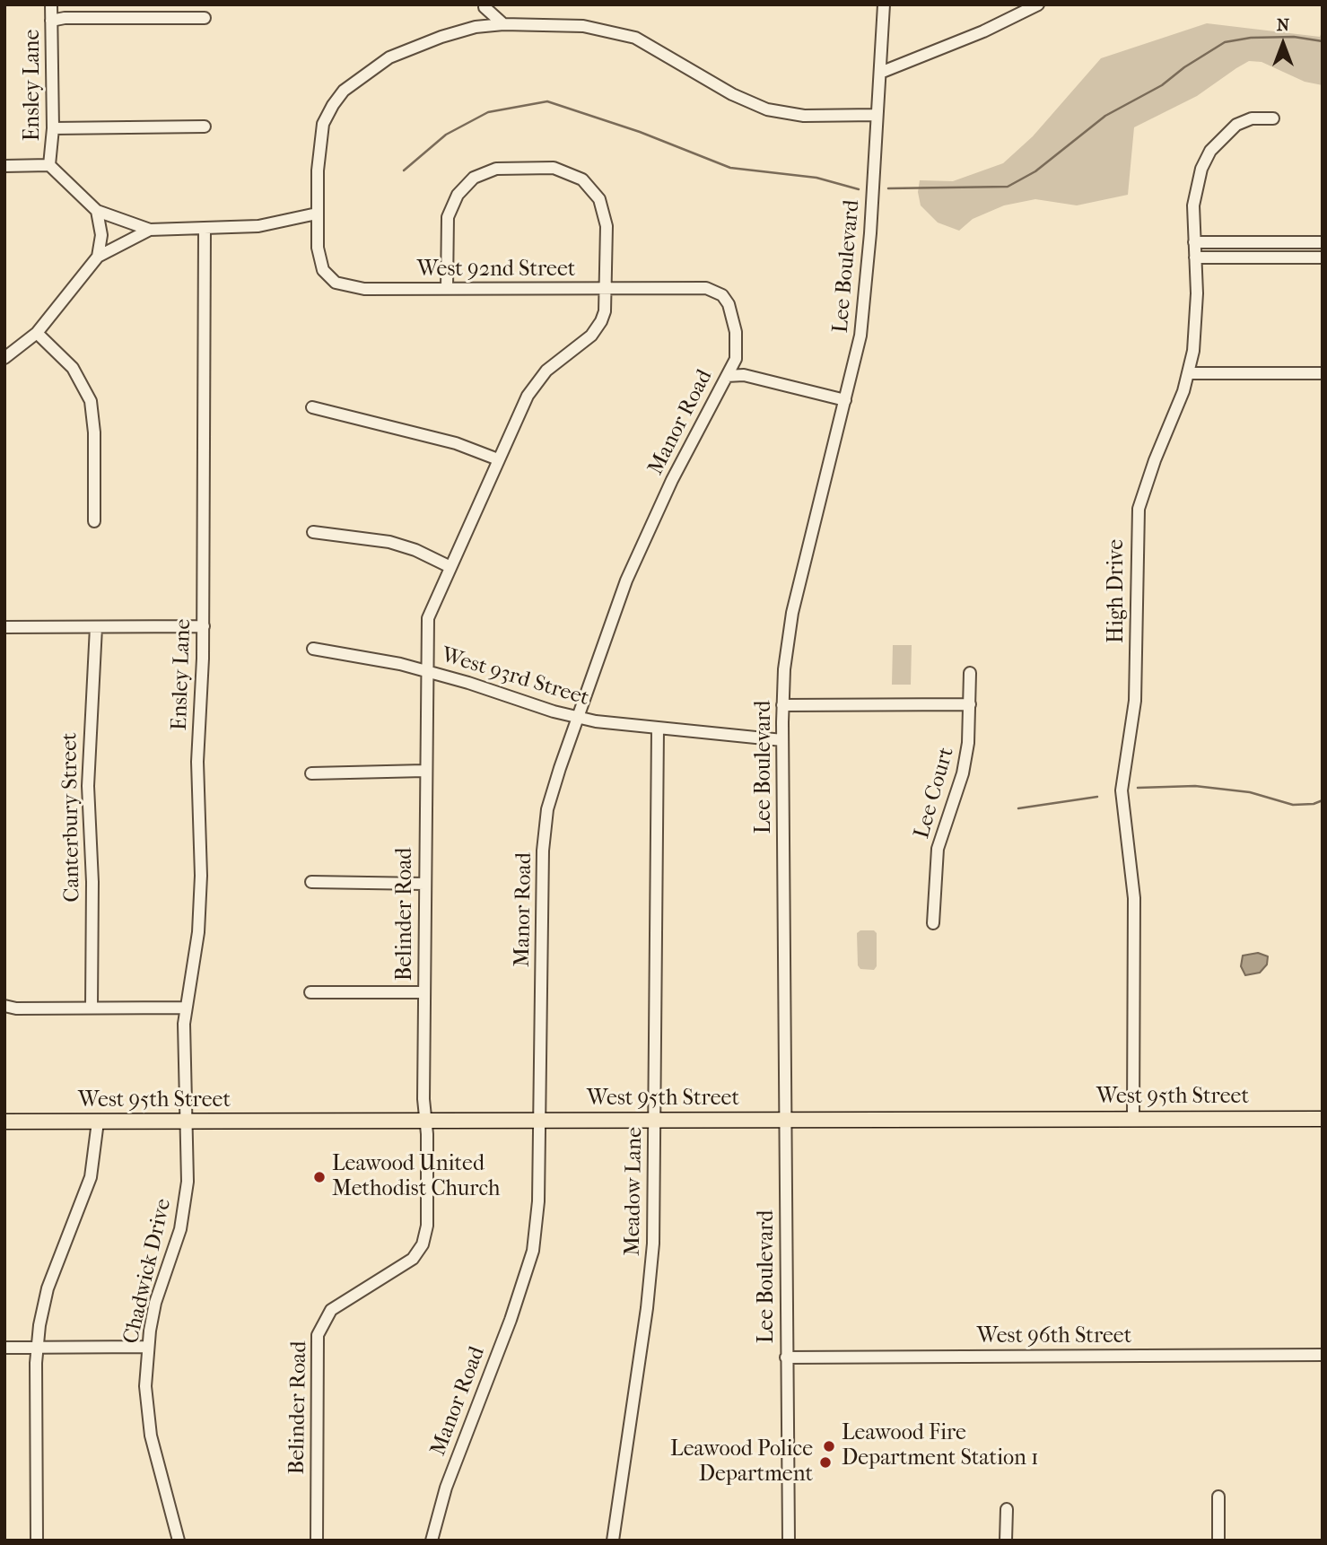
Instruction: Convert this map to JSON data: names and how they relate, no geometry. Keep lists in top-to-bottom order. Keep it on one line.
{"streets":{"main road":["West 95th Street"],"street":["Ensley Lane","Lee Boulevard","West 92nd Street","Manor Road","High Drive","West 93rd Street","Lee Court","Canterbury Street","Belinder Road","Meadow Lane","Chadwick Drive","West 96th Street"]},"crossings":[["Ensley Lane","West 95th Street"],["Ensley Lane","Chadwick Drive"],["Lee Boulevard","West 92nd Street"],["Lee Boulevard","West 93rd Street"],["Lee Boulevard","West 95th Street"],["Lee Boulevard","West 96th Street"],["West 92nd Street","Manor Road"],["West 92nd Street","Belinder Road"],["Manor Road","West 93rd Street"],["Manor Road","West 95th Street"],["High Drive","West 95th Street"],["West 93rd Street","Belinder Road"],["West 93rd Street","Meadow Lane"],["Belinder Road","West 95th Street"],["West 95th Street","Meadow Lane"],["West 95th Street","Chadwick Drive"]],"places":["Leawood United Methodist Church","Leawood Fire Department Station 1","Leawood Police Department"],"north":"top"}
